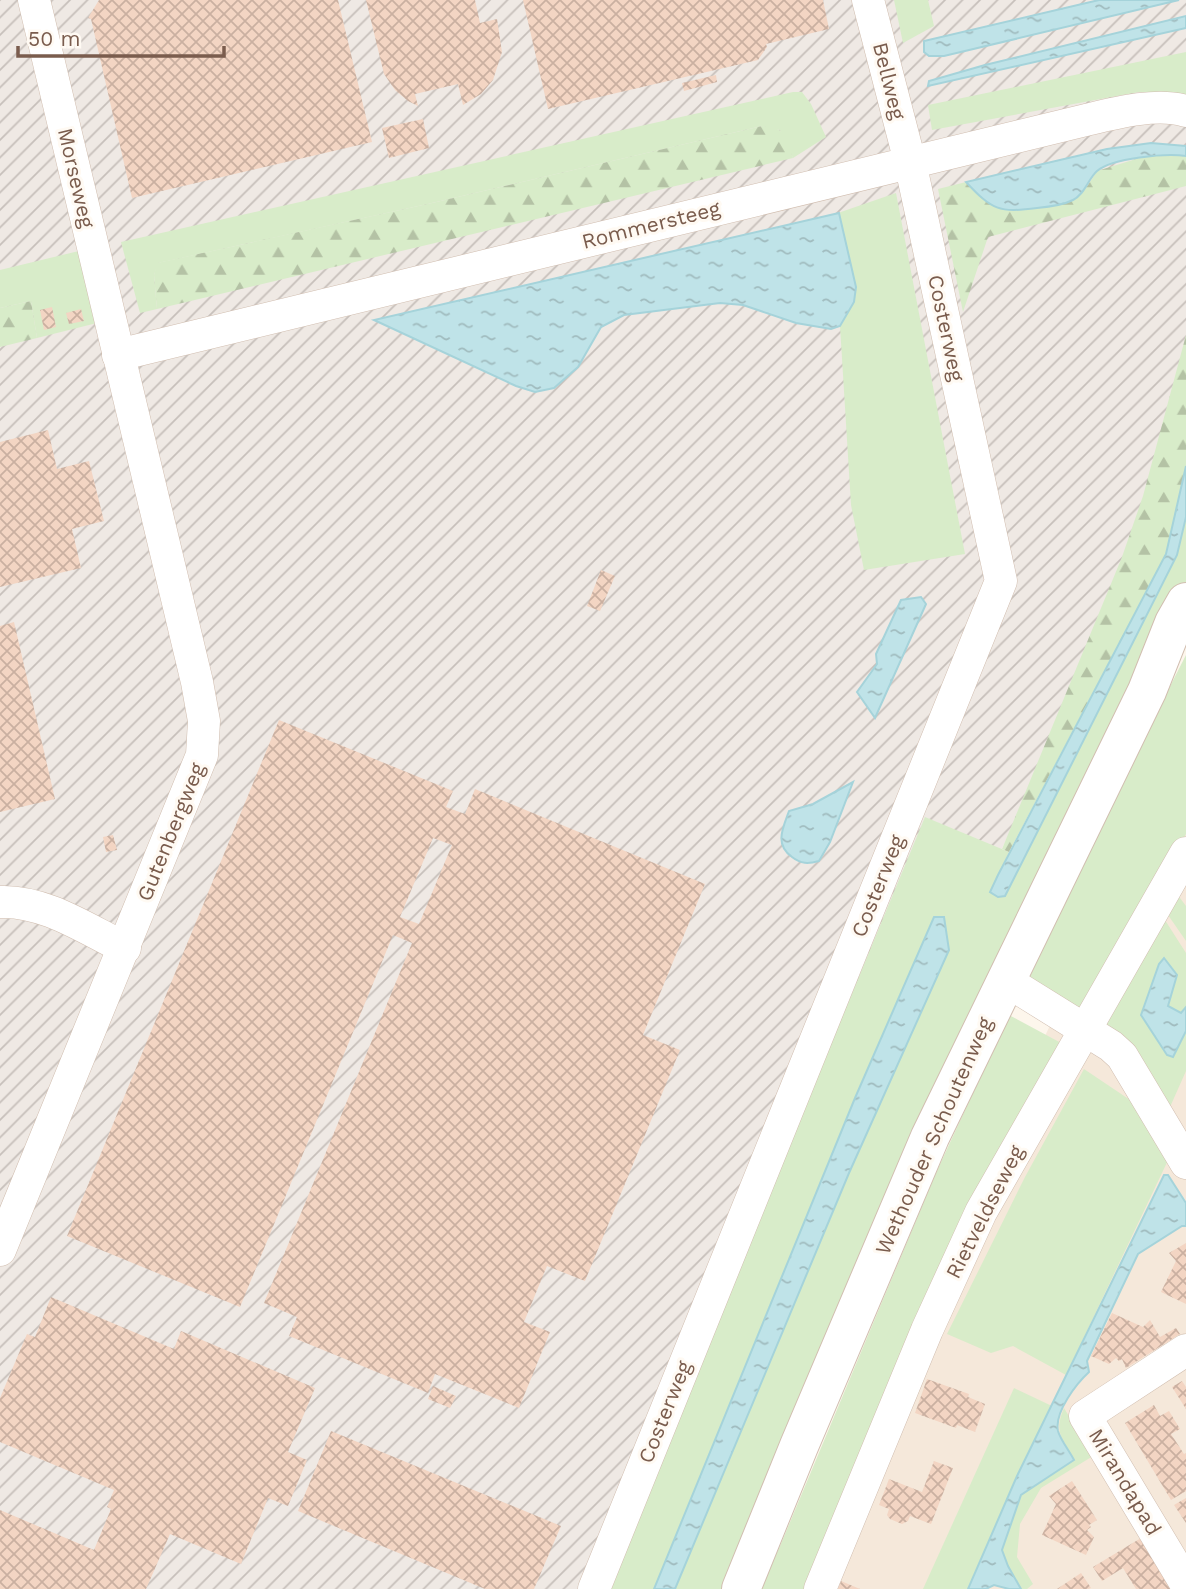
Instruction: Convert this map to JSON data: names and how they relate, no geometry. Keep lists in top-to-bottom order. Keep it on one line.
{"streets":{"street":["Bellweg","Morseweg","Rommersteeg","Costerweg","Gutenbergweg","Wethouder Schoutenweg","Rietveldseweg","Mirandapad"]},"crossings":[["Bellweg","Rommersteeg"],["Bellweg","Costerweg"],["Morseweg","Rommersteeg"],["Morseweg","Gutenbergweg"],["Rommersteeg","Costerweg"],["Rommersteeg","Gutenbergweg"]],"scale_bar":"50 m"}
